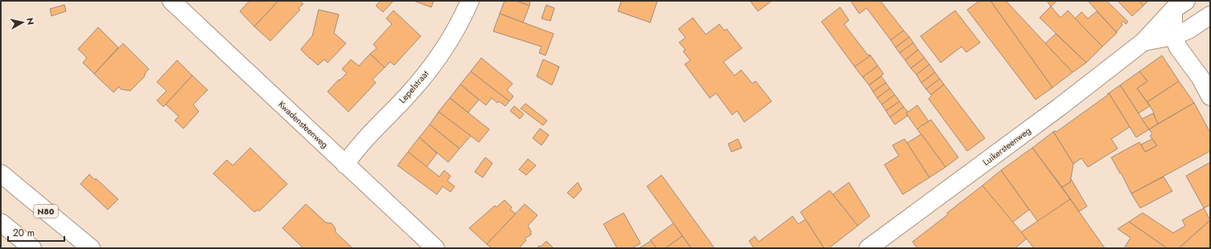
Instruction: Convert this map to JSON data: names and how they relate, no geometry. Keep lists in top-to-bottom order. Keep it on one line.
{"streets":{"street":["Lepelstraat","Kwadensteenweg","Luikersteenweg","N80"]},"crossings":[["Lepelstraat","Kwadensteenweg"]],"scale_bar":"20 m","north":"right"}
